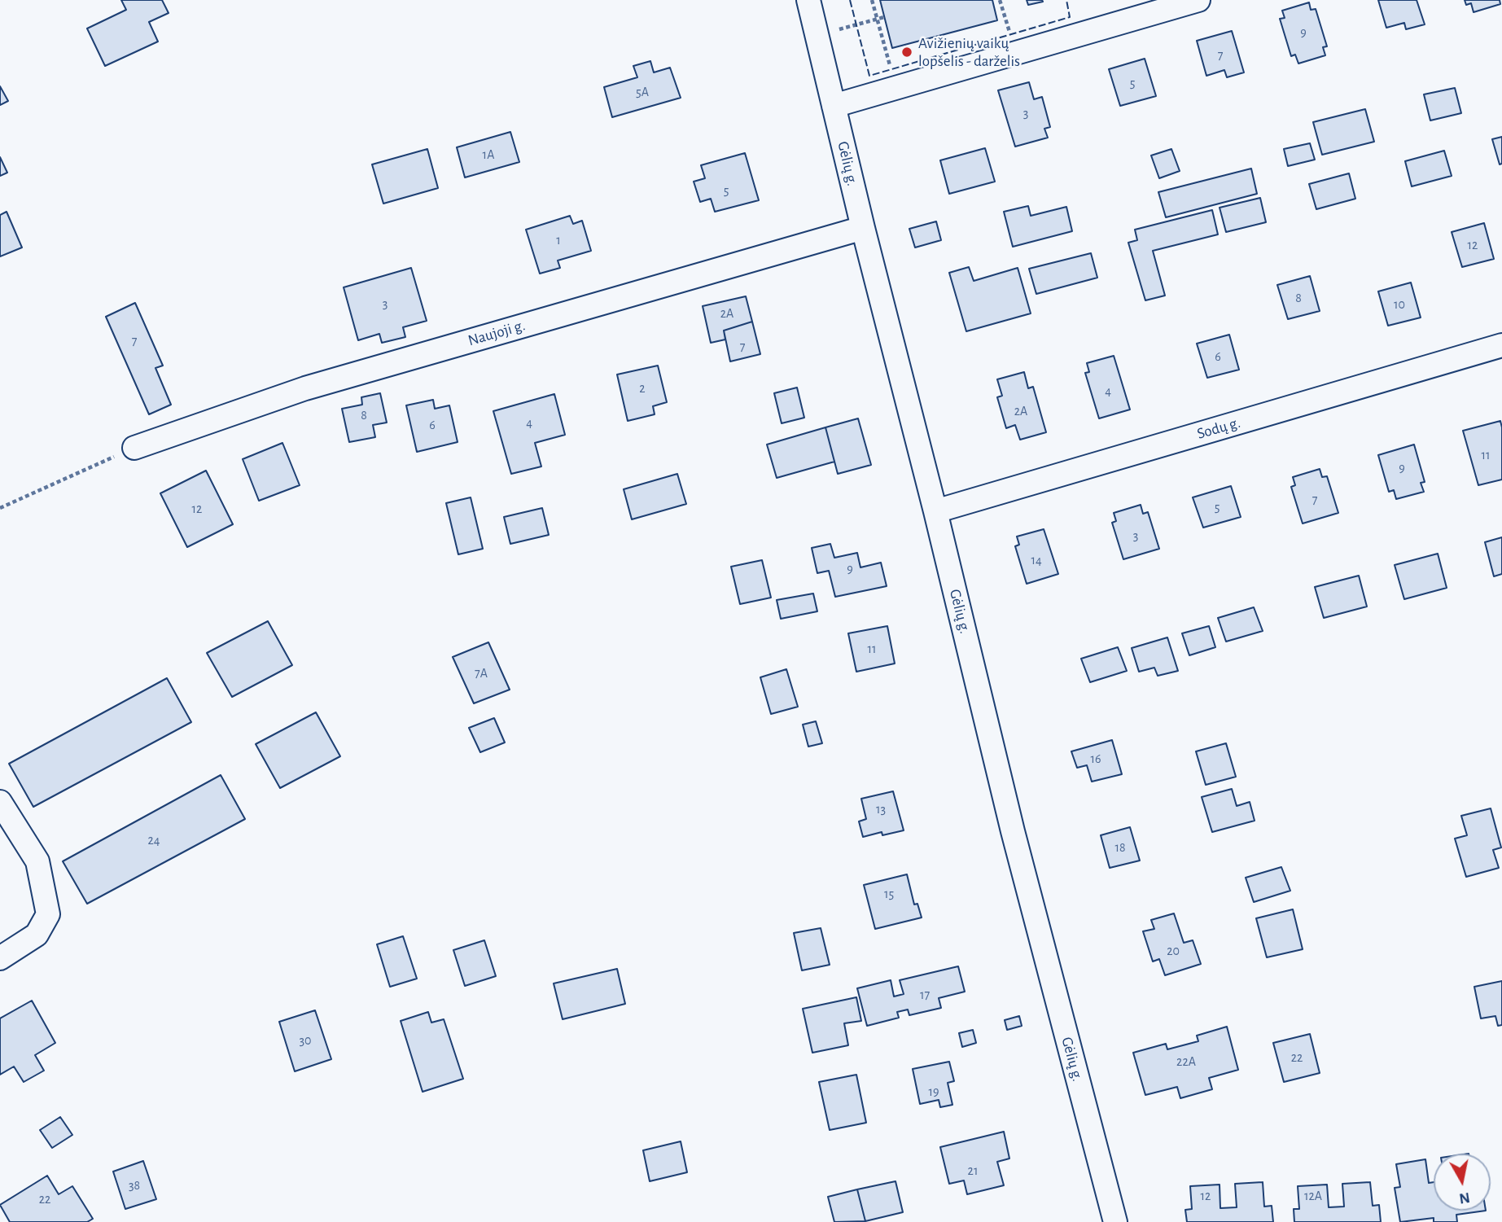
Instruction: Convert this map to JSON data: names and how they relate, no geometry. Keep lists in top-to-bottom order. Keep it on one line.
{"streets":{"street":["Gėlių g.","Naujoji g.","Sodų g."]},"crossings":[["Gėlių g.","Naujoji g."],["Gėlių g.","Sodų g."]],"places":["Avižienių vaikų lopšelis - darželis"],"house_numbers":["9","7","5","5A","3","1A","5","1","12","8","3","10","2A","7","7","6","2","4","2A","8","4","6","11","9","7","5","12","3","14","9","11","7A","16","13","24","18","15","20","17","30","22","22A","19","21","38","12","12A","22"],"north":"bottom"}
